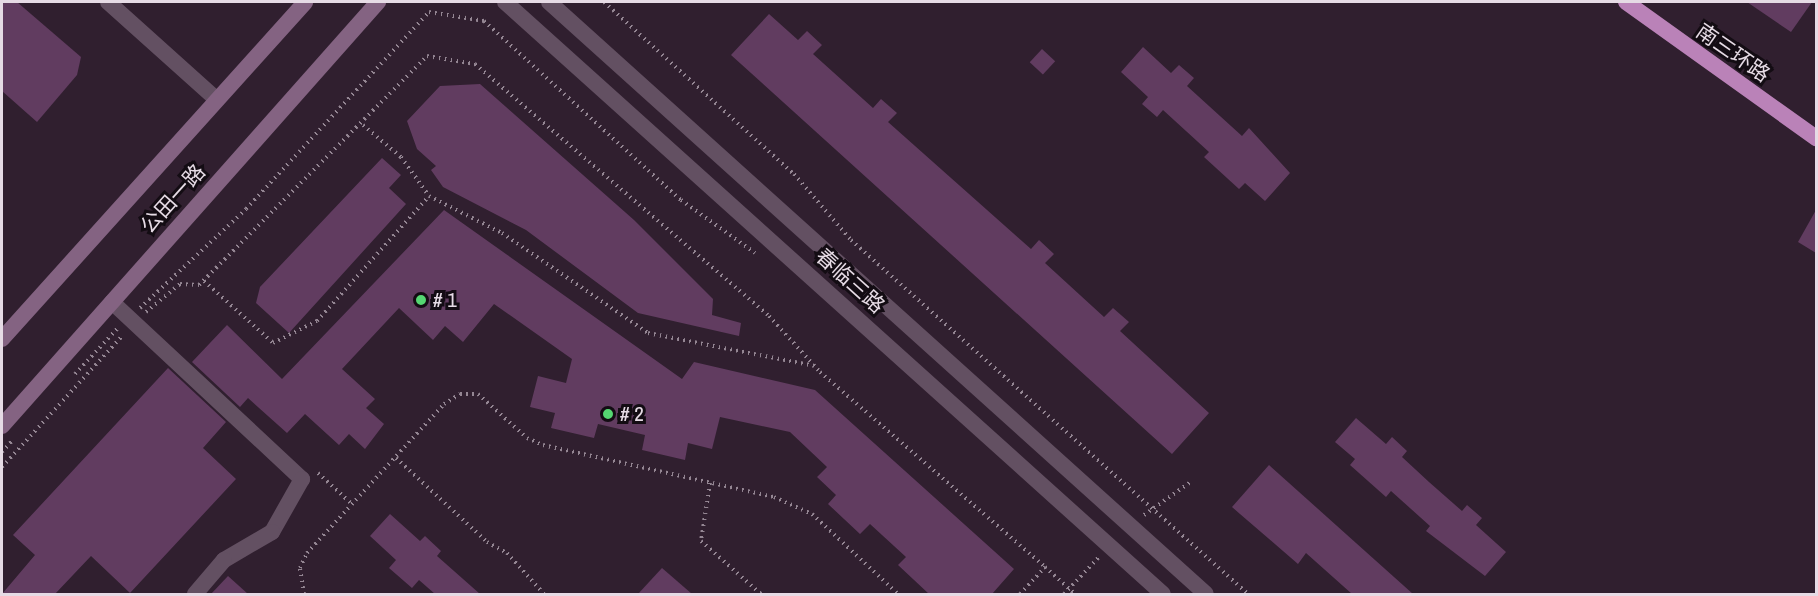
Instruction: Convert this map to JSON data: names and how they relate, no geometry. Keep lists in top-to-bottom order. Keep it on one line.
{"streets":{"highway":["南三环路"],"main road":["公田一路"],"street":["春临三路"]},"places":["# 1","# 2"]}
